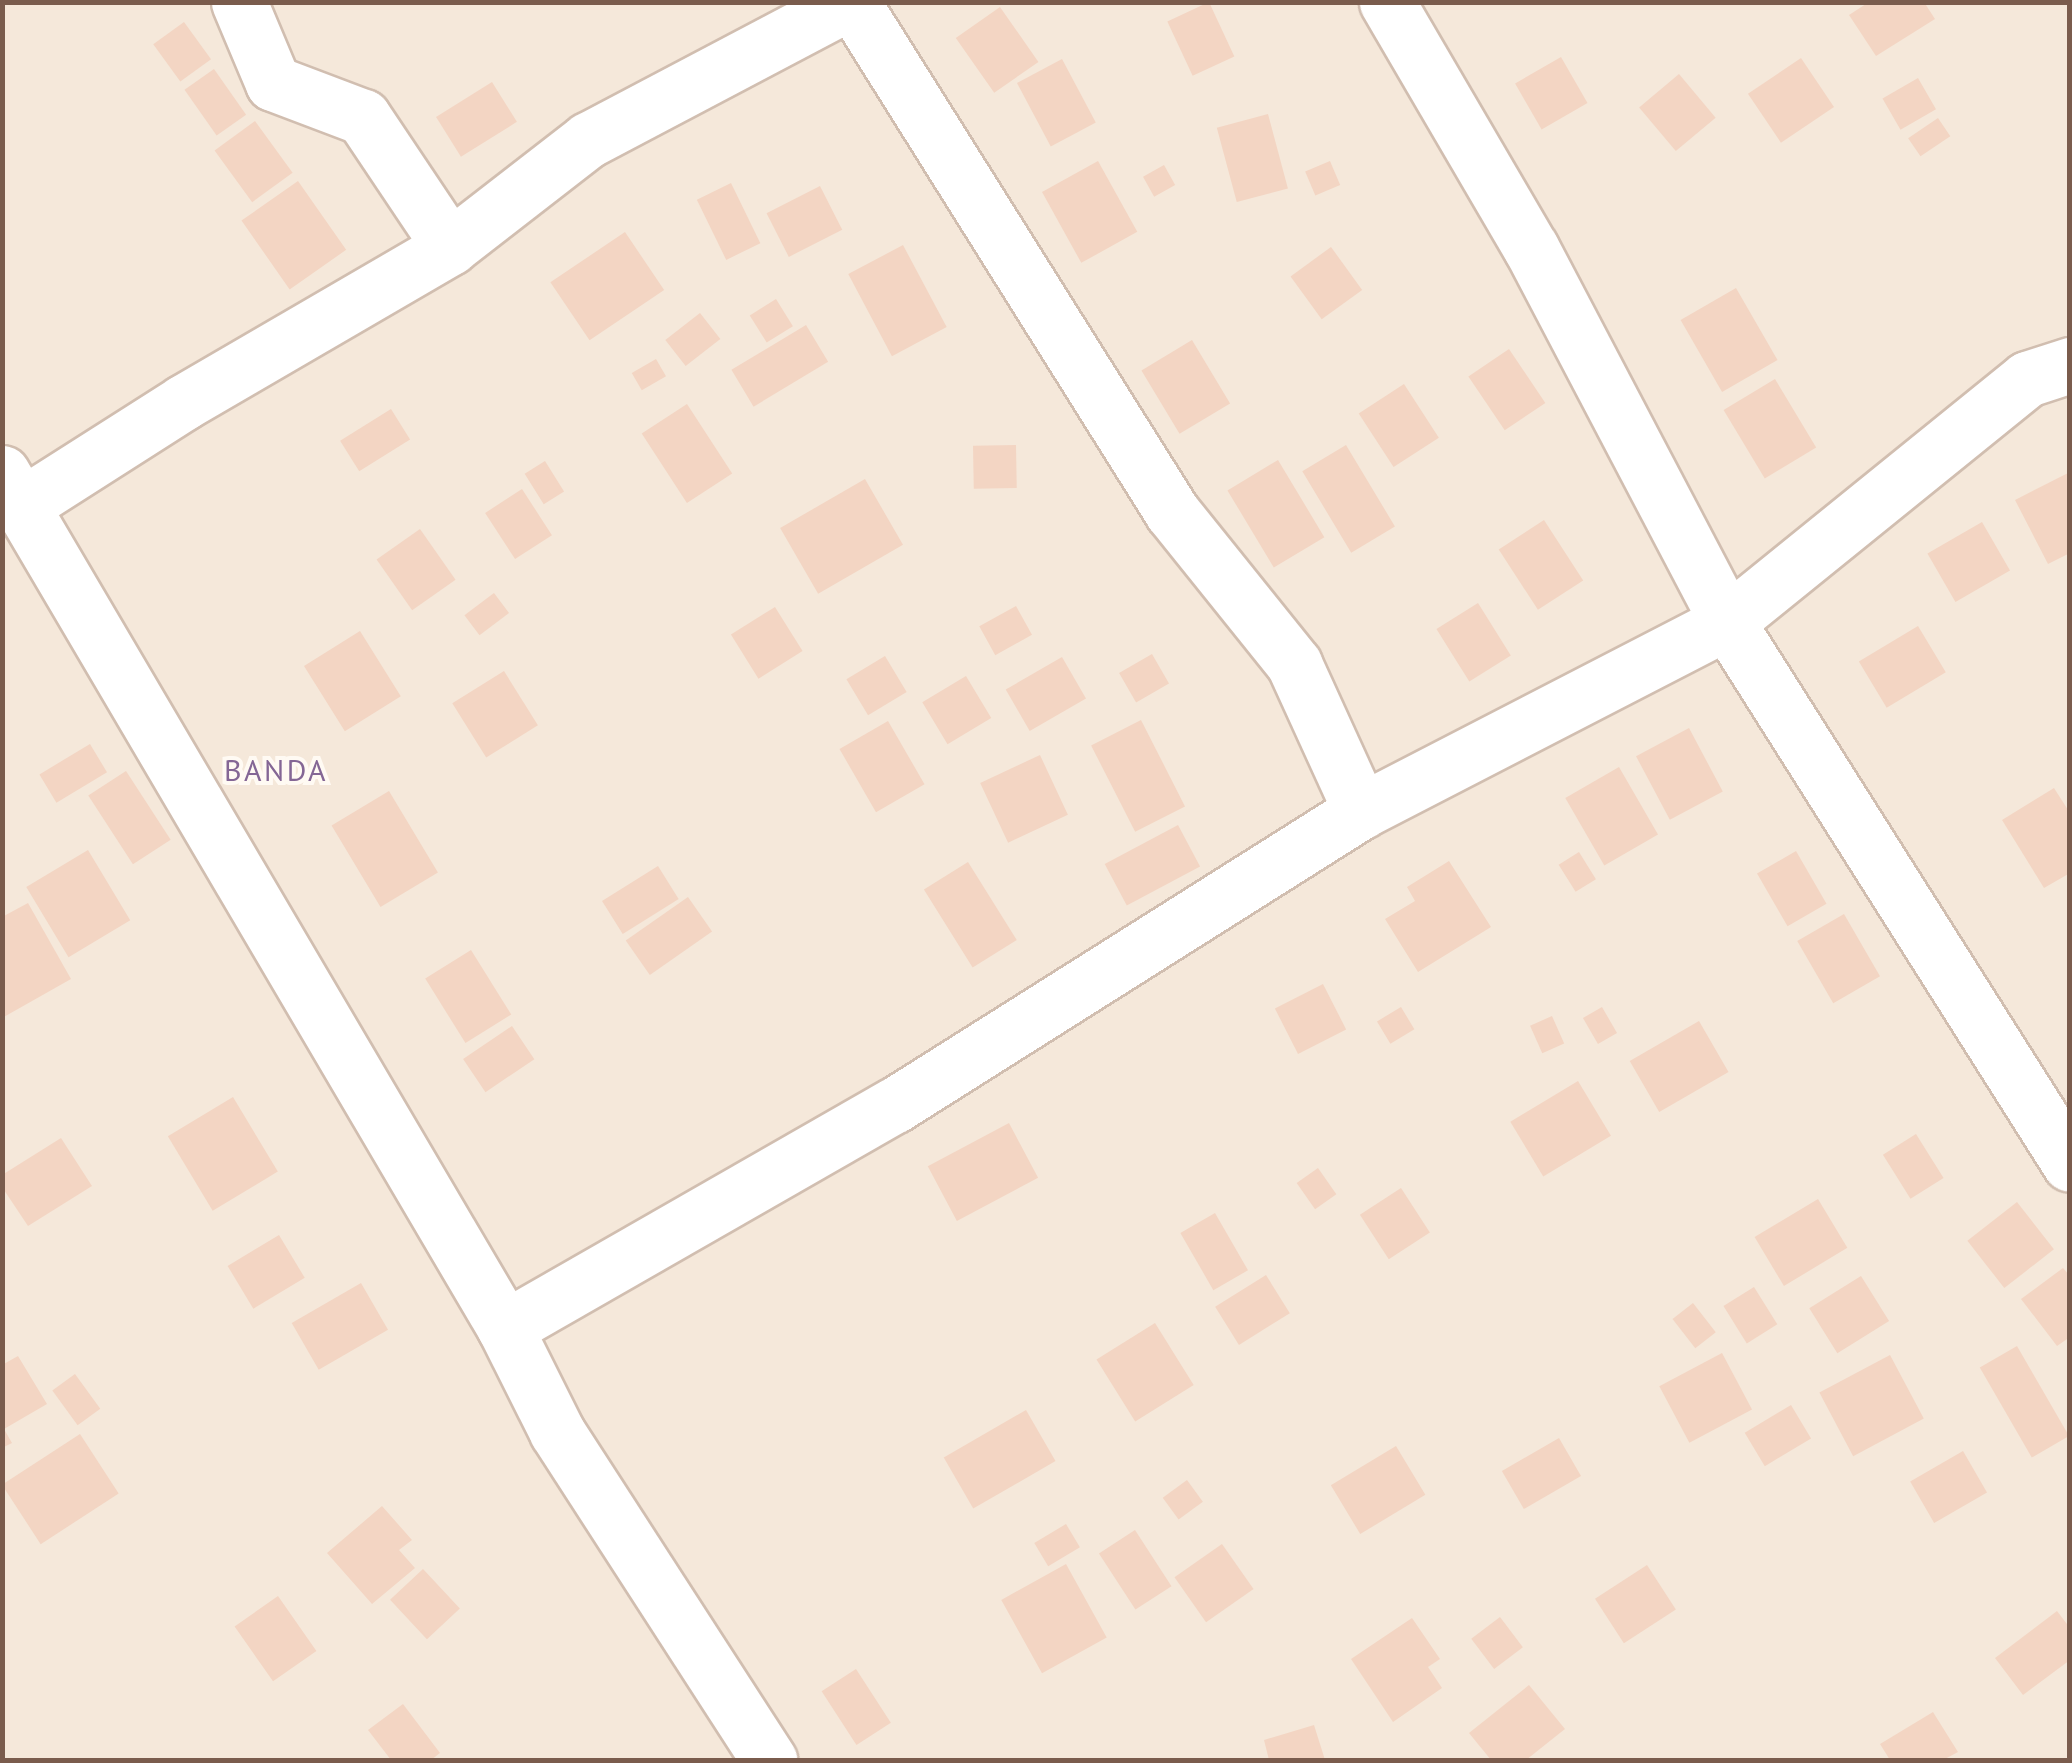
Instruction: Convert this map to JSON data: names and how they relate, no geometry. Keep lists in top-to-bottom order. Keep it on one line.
{"districts":["BANDA"]}
